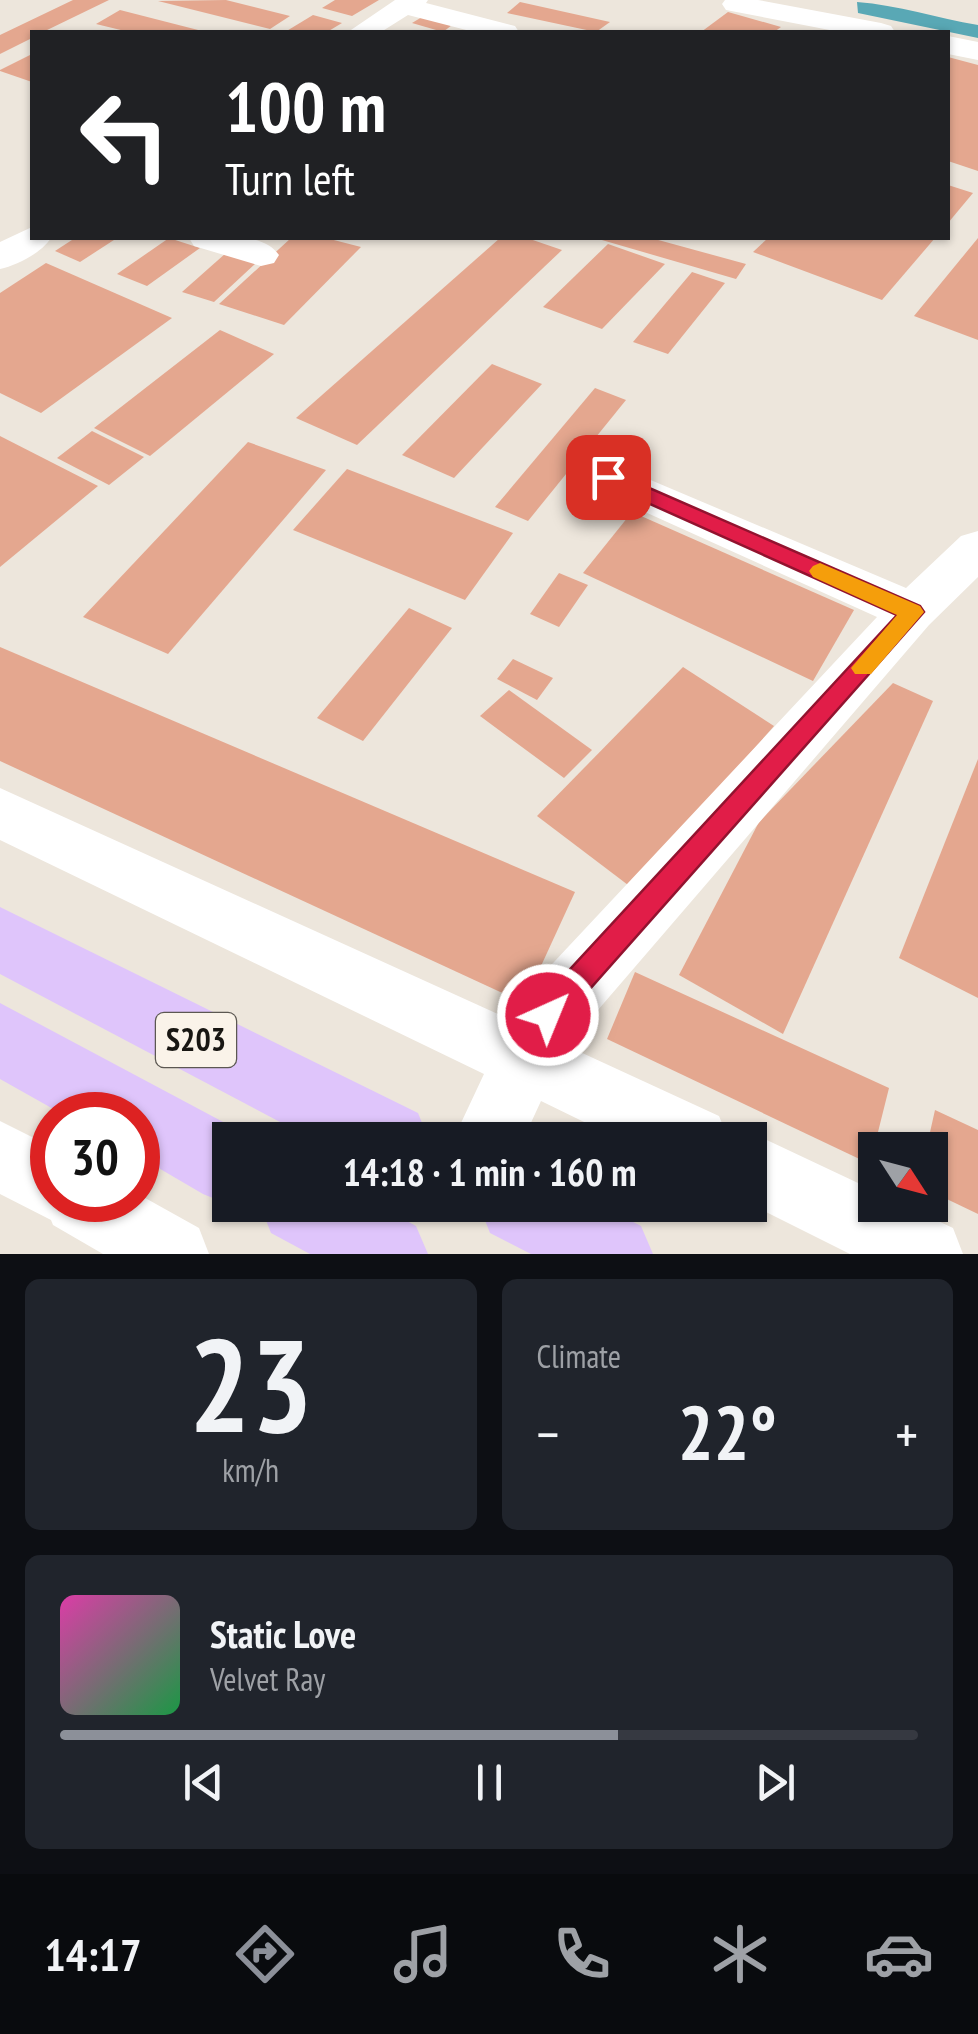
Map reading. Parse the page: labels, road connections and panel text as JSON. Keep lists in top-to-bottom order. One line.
{"streets":{"main road":["S203"]},"north":"bottom right","page":{"turn":["100 m","Turn left"],"limit":"30","trip":"14:18 · 1 min · 160 m","tile":[["23","km/h"],"Climate"],"heat":["−","22°","+"],"song":["Static Love","Velvet Ray"],"tabs":"14:17"}}
